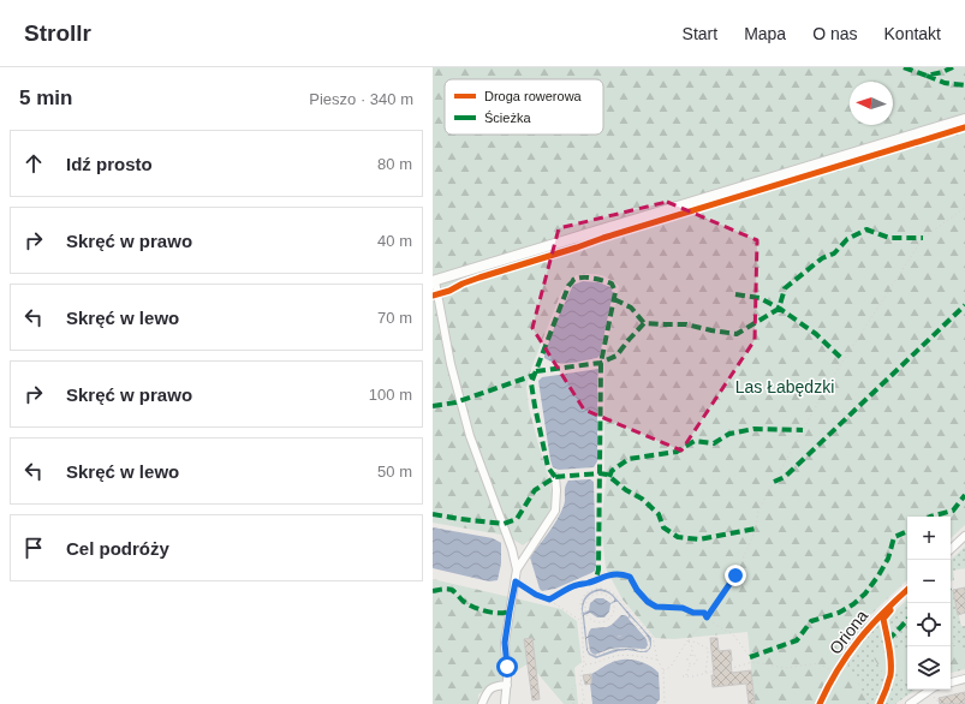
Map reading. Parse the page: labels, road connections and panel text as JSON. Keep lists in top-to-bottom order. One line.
{"streets":{"street":["Oriona"]},"parks":["Las Łabędzki"],"legend":["Droga rowerowa","Ścieżka"],"north":"left","page":{"header":"Strollr","nav":["Start","Mapa","O nas","Kontakt"],"heading":["5 min","Pieszo · 340 m"],"list":[["Idź prosto","80 m"],["Skręć w prawo","40 m"],["Skręć w lewo","70 m"],["Skręć w prawo","100 m"],["Skręć w lewo","50 m"],"Cel podróży"],"map_buttons":["+","−"]}}
